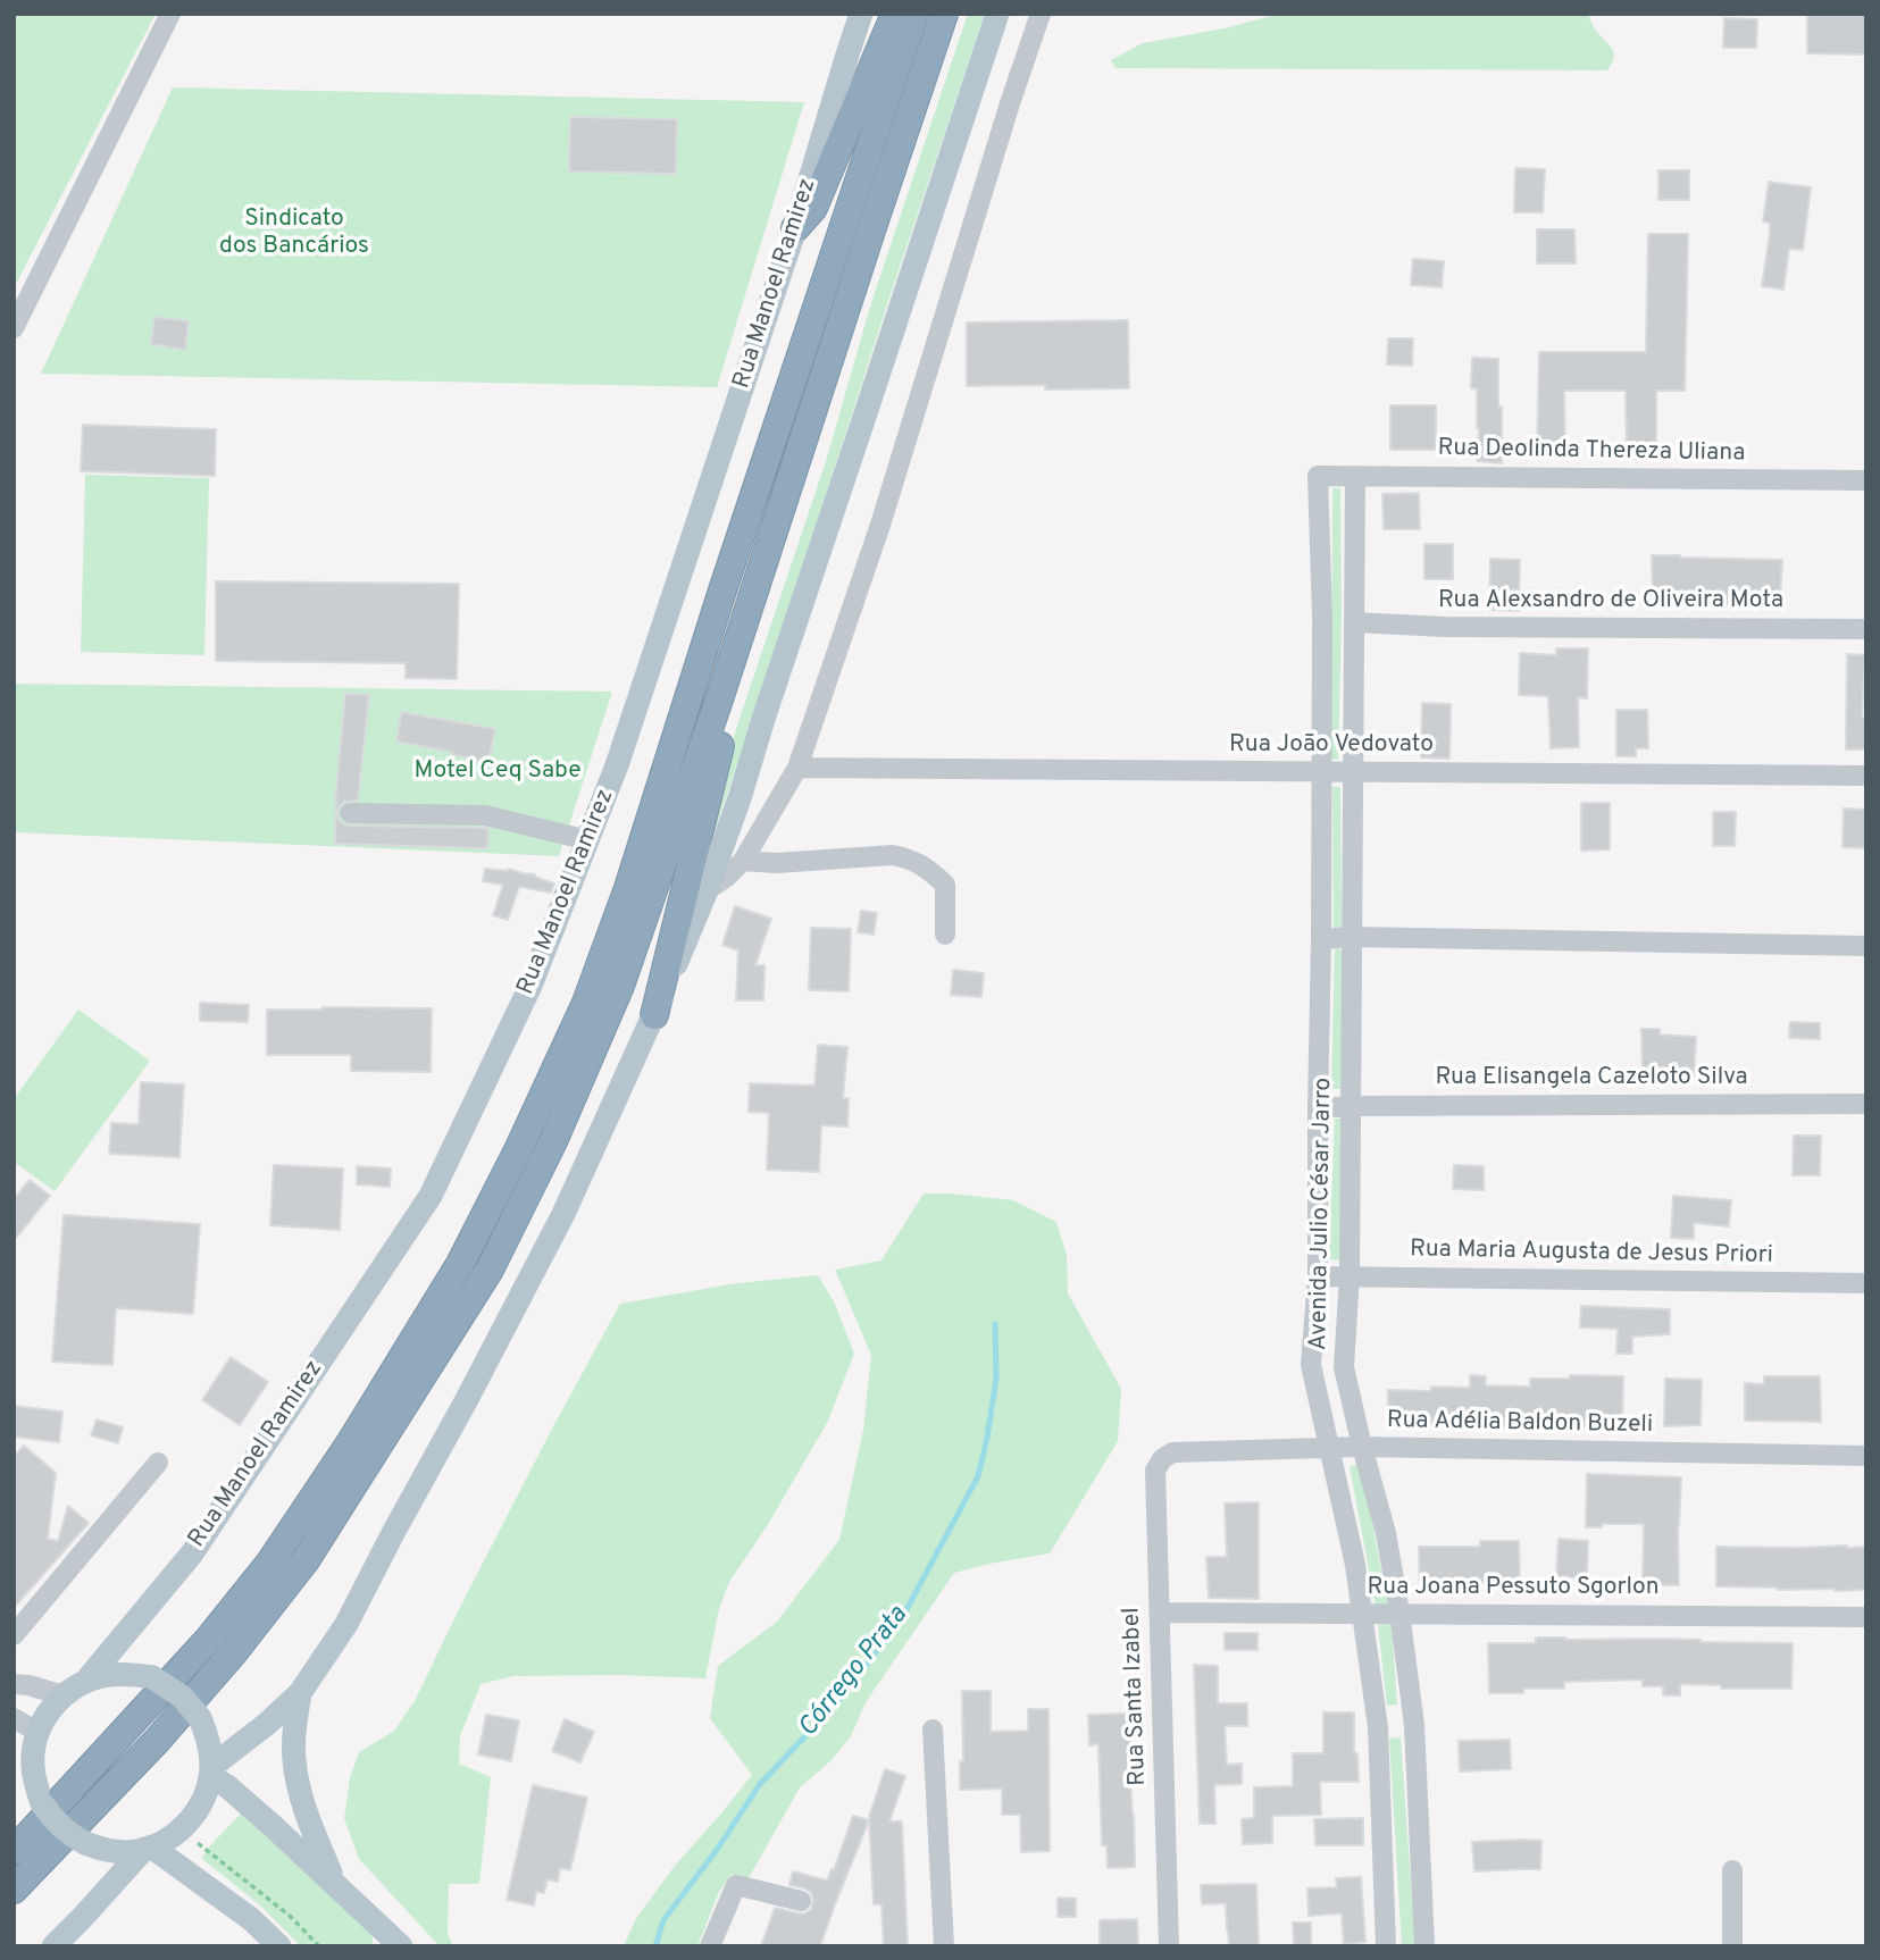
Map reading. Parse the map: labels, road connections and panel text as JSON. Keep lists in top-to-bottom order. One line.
{"streets":{"main road":["Rua Manoel Ramirez"],"street":["Rua Deolinda Thereza Uliana","Rua Alexsandro de Oliveira Mota","Rua João Vedovato","Rua Elisangela Cazeloto Silva","Avenida Julio César Jarro","Rua Maria Augusta de Jesus Priori","Rua Adélia Baldon Buzeli","Rua Joana Pessuto Sgorlon","Rua Santa Izabel"]},"crossings":[["Rua Deolinda Thereza Uliana","Avenida Julio César Jarro"],["Rua Alexsandro de Oliveira Mota","Avenida Julio César Jarro"],["Rua João Vedovato","Avenida Julio César Jarro"],["Rua Elisangela Cazeloto Silva","Avenida Julio César Jarro"],["Avenida Julio César Jarro","Rua Maria Augusta de Jesus Priori"],["Avenida Julio César Jarro","Rua Adélia Baldon Buzeli"],["Avenida Julio César Jarro","Rua Joana Pessuto Sgorlon"],["Rua Adélia Baldon Buzeli","Rua Santa Izabel"],["Rua Joana Pessuto Sgorlon","Rua Santa Izabel"]],"water":["Córrego Prata"],"parks":["Sindicato dos Bancários","Motel Ceq Sabe"]}
